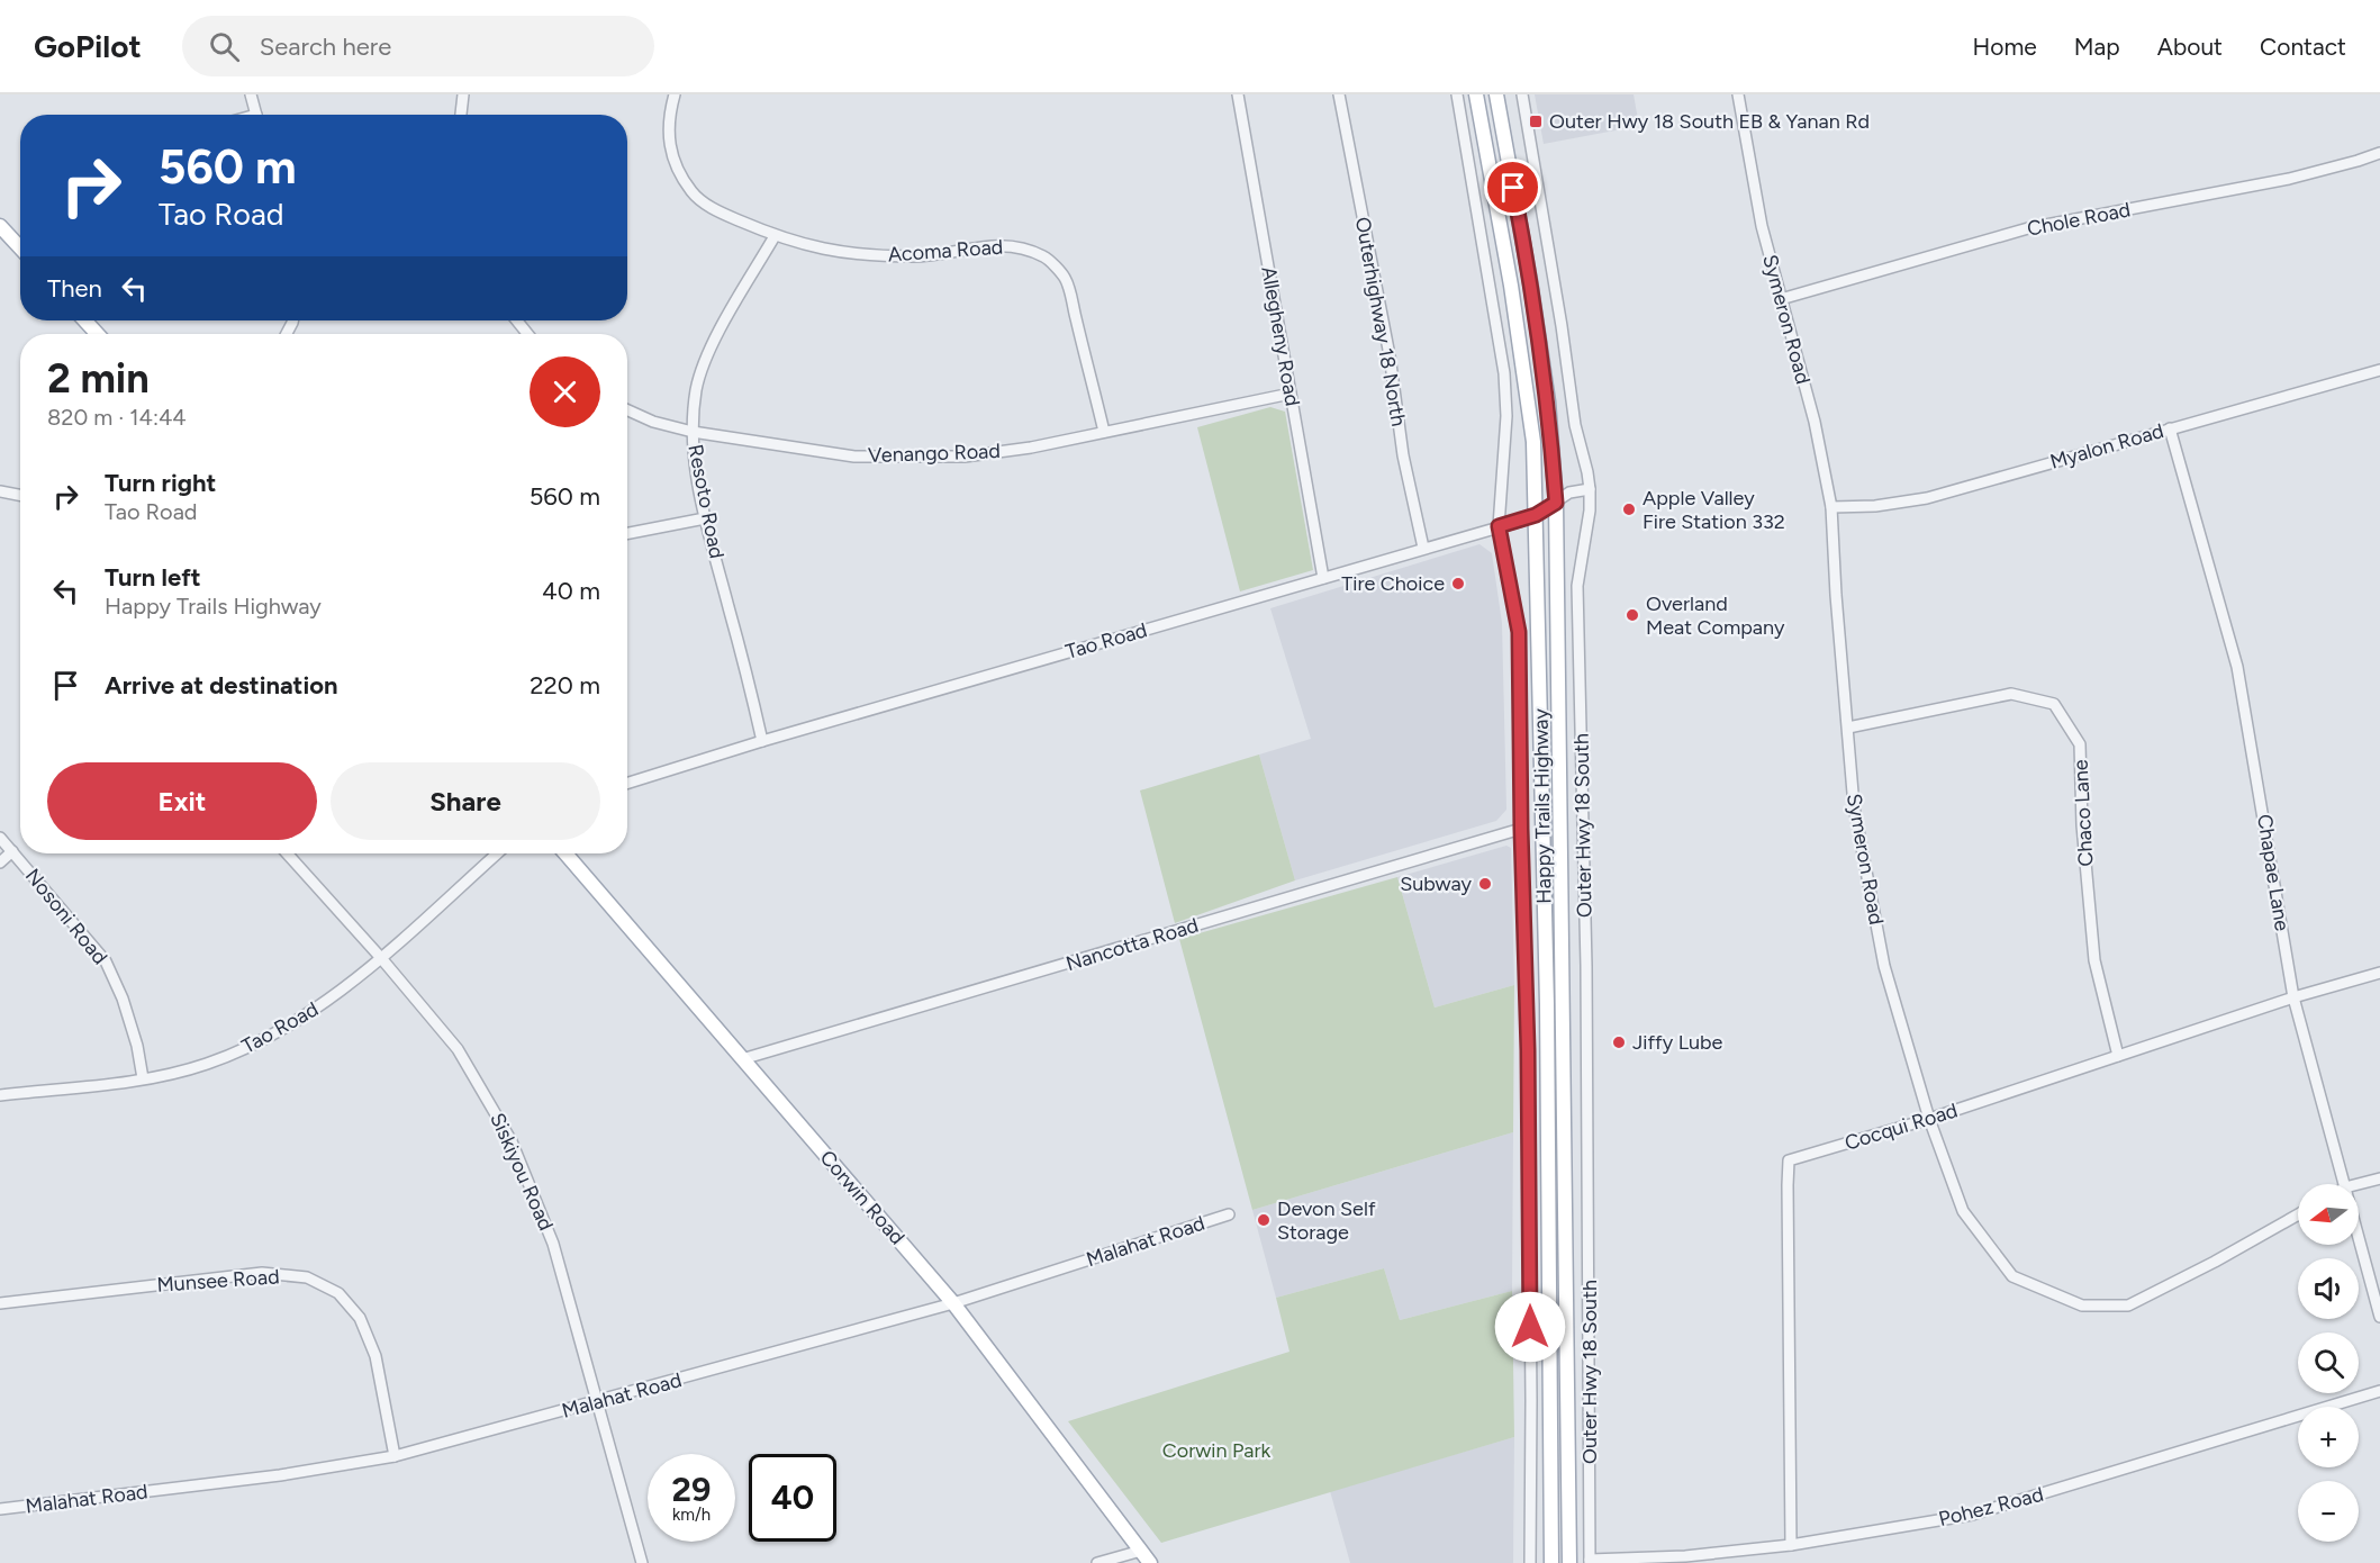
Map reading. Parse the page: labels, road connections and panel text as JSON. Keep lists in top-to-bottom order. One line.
{"streets":{"main road":["Happy Trails Highway","Corwin Road"],"street":["Chole Road","Acoma Road","Symeron Road","Outerhighway 18 North","Allegheny Road","Myalon Road","Venango Road","Resoto Road","Tao Road","Chaco Lane","Outer Hwy 18 South","Chapae Lane","Nosoni Road","Nancotta Road","Cocqui Road","Siskiyou Road","Malahat Road","Munsee Road","Pohez Road"]},"crossings":[["Chole Road","Symeron Road"],["Acoma Road","Venango Road"],["Acoma Road","Resoto Road"],["Symeron Road","Myalon Road"],["Symeron Road","Chaco Lane"],["Symeron Road","Cocqui Road"],["Outerhighway 18 North","Tao Road"],["Allegheny Road","Venango Road"],["Allegheny Road","Tao Road"],["Myalon Road","Chapae Lane"],["Venango Road","Resoto Road"],["Resoto Road","Tao Road"],["Tao Road","Happy Trails Highway"],["Tao Road","Outer Hwy 18 South"],["Tao Road","Nosoni Road"],["Tao Road","Siskiyou Road"],["Chaco Lane","Cocqui Road"],["Outer Hwy 18 South","Pohez Road"],["Chapae Lane","Cocqui Road"],["Nancotta Road","Corwin Road"],["Cocqui Road","Pohez Road"],["Siskiyou Road","Malahat Road"],["Corwin Road","Malahat Road"],["Malahat Road","Munsee Road"]],"parks":["Corwin Park"],"places":{"transit":["Outer Hwy 18 South EB & Yanan Rd"],"other":["Apple Valley Fire Station 332","Tire Choice","Overland Meat Company","Subway","Jiffy Lube","Devon Self Storage"]},"north":"left","page":{"header":"GoPilot","search":"Search here","nav":["Home","Map","About","Contact"],"turn":["560 m","Tao Road"],"then":"Then","heading":["2 min","820 m · 14:44"],"list":[{"name":"Turn right","note":"Tao Road","value":"560 m"},{"name":"Turn left","note":"Happy Trails Highway","value":"40 m"},{"name":"Arrive at destination","value":"220 m"}],"buttons":["Exit","Share"],"map_buttons":["+","−"],"speed":"29 km/h","limit":"40"}}
